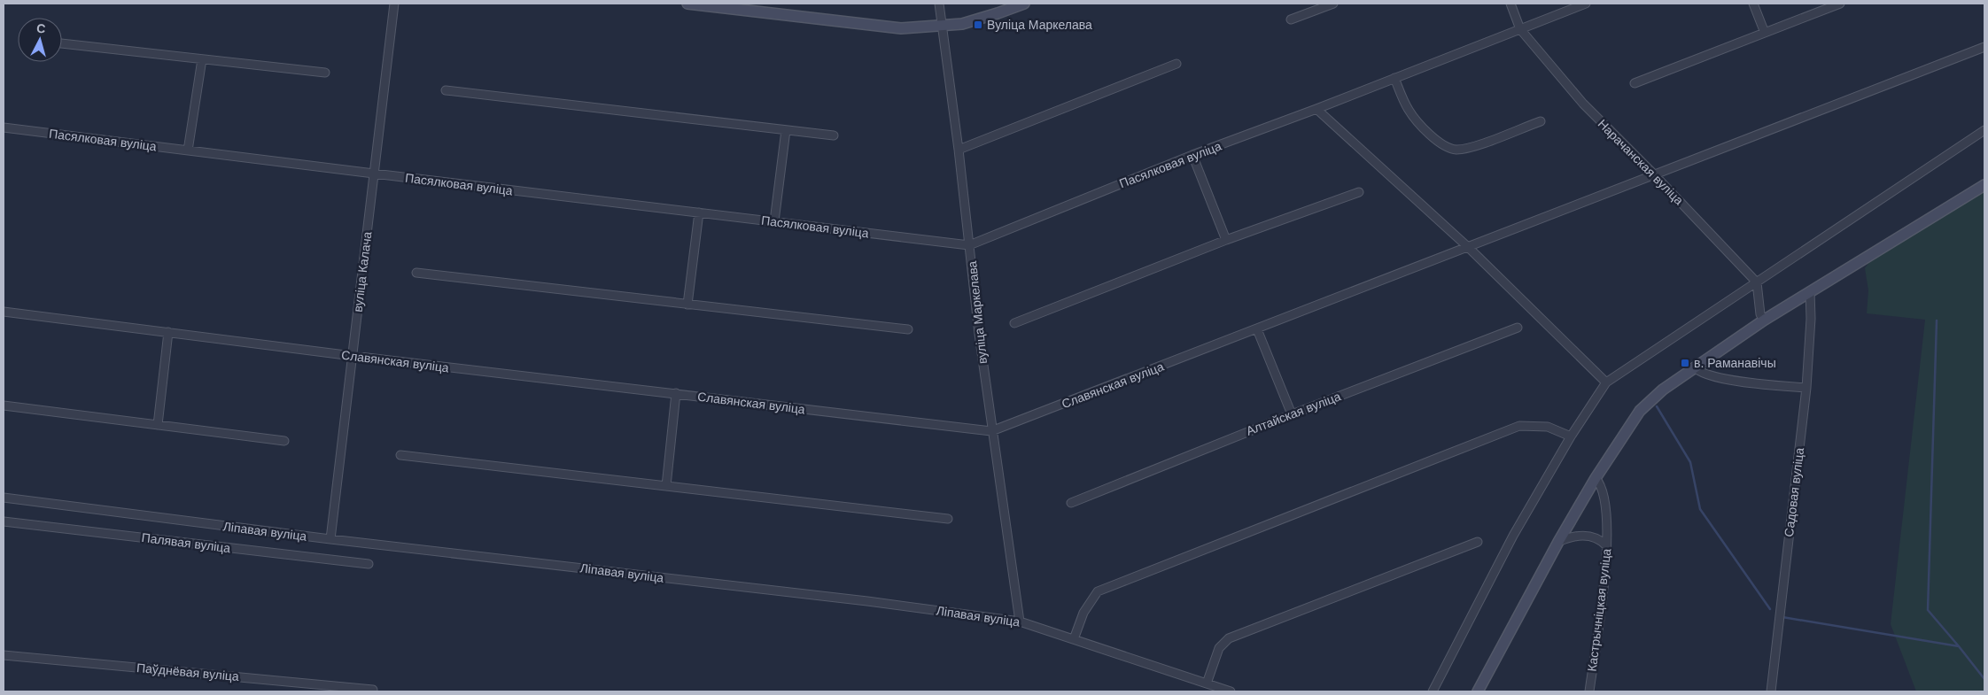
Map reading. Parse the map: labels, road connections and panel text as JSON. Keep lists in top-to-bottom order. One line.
{"streets":{"street":["Пасялковая вуліца","Нарачанская вуліца","вуліца Калача","вуліца Маркелава","Славянская вуліца","Алтайская вуліца","Садовая вуліца","Ліпавая вуліца","Палявая вуліца","Кастрычніцкая вуліца","Паўднёвая вуліца"]},"crossings":[["Пасялковая вуліца","Нарачанская вуліца"],["Пасялковая вуліца","вуліца Калача"],["Пасялковая вуліца","вуліца Маркелава"],["Нарачанская вуліца","Славянская вуліца"],["вуліца Калача","Славянская вуліца"],["вуліца Калача","Ліпавая вуліца"],["вуліца Маркелава","Славянская вуліца"],["вуліца Маркелава","Ліпавая вуліца"]],"places":{"transit":["Вуліца Маркелава","в. Раманавічы"]},"north":"top"}
